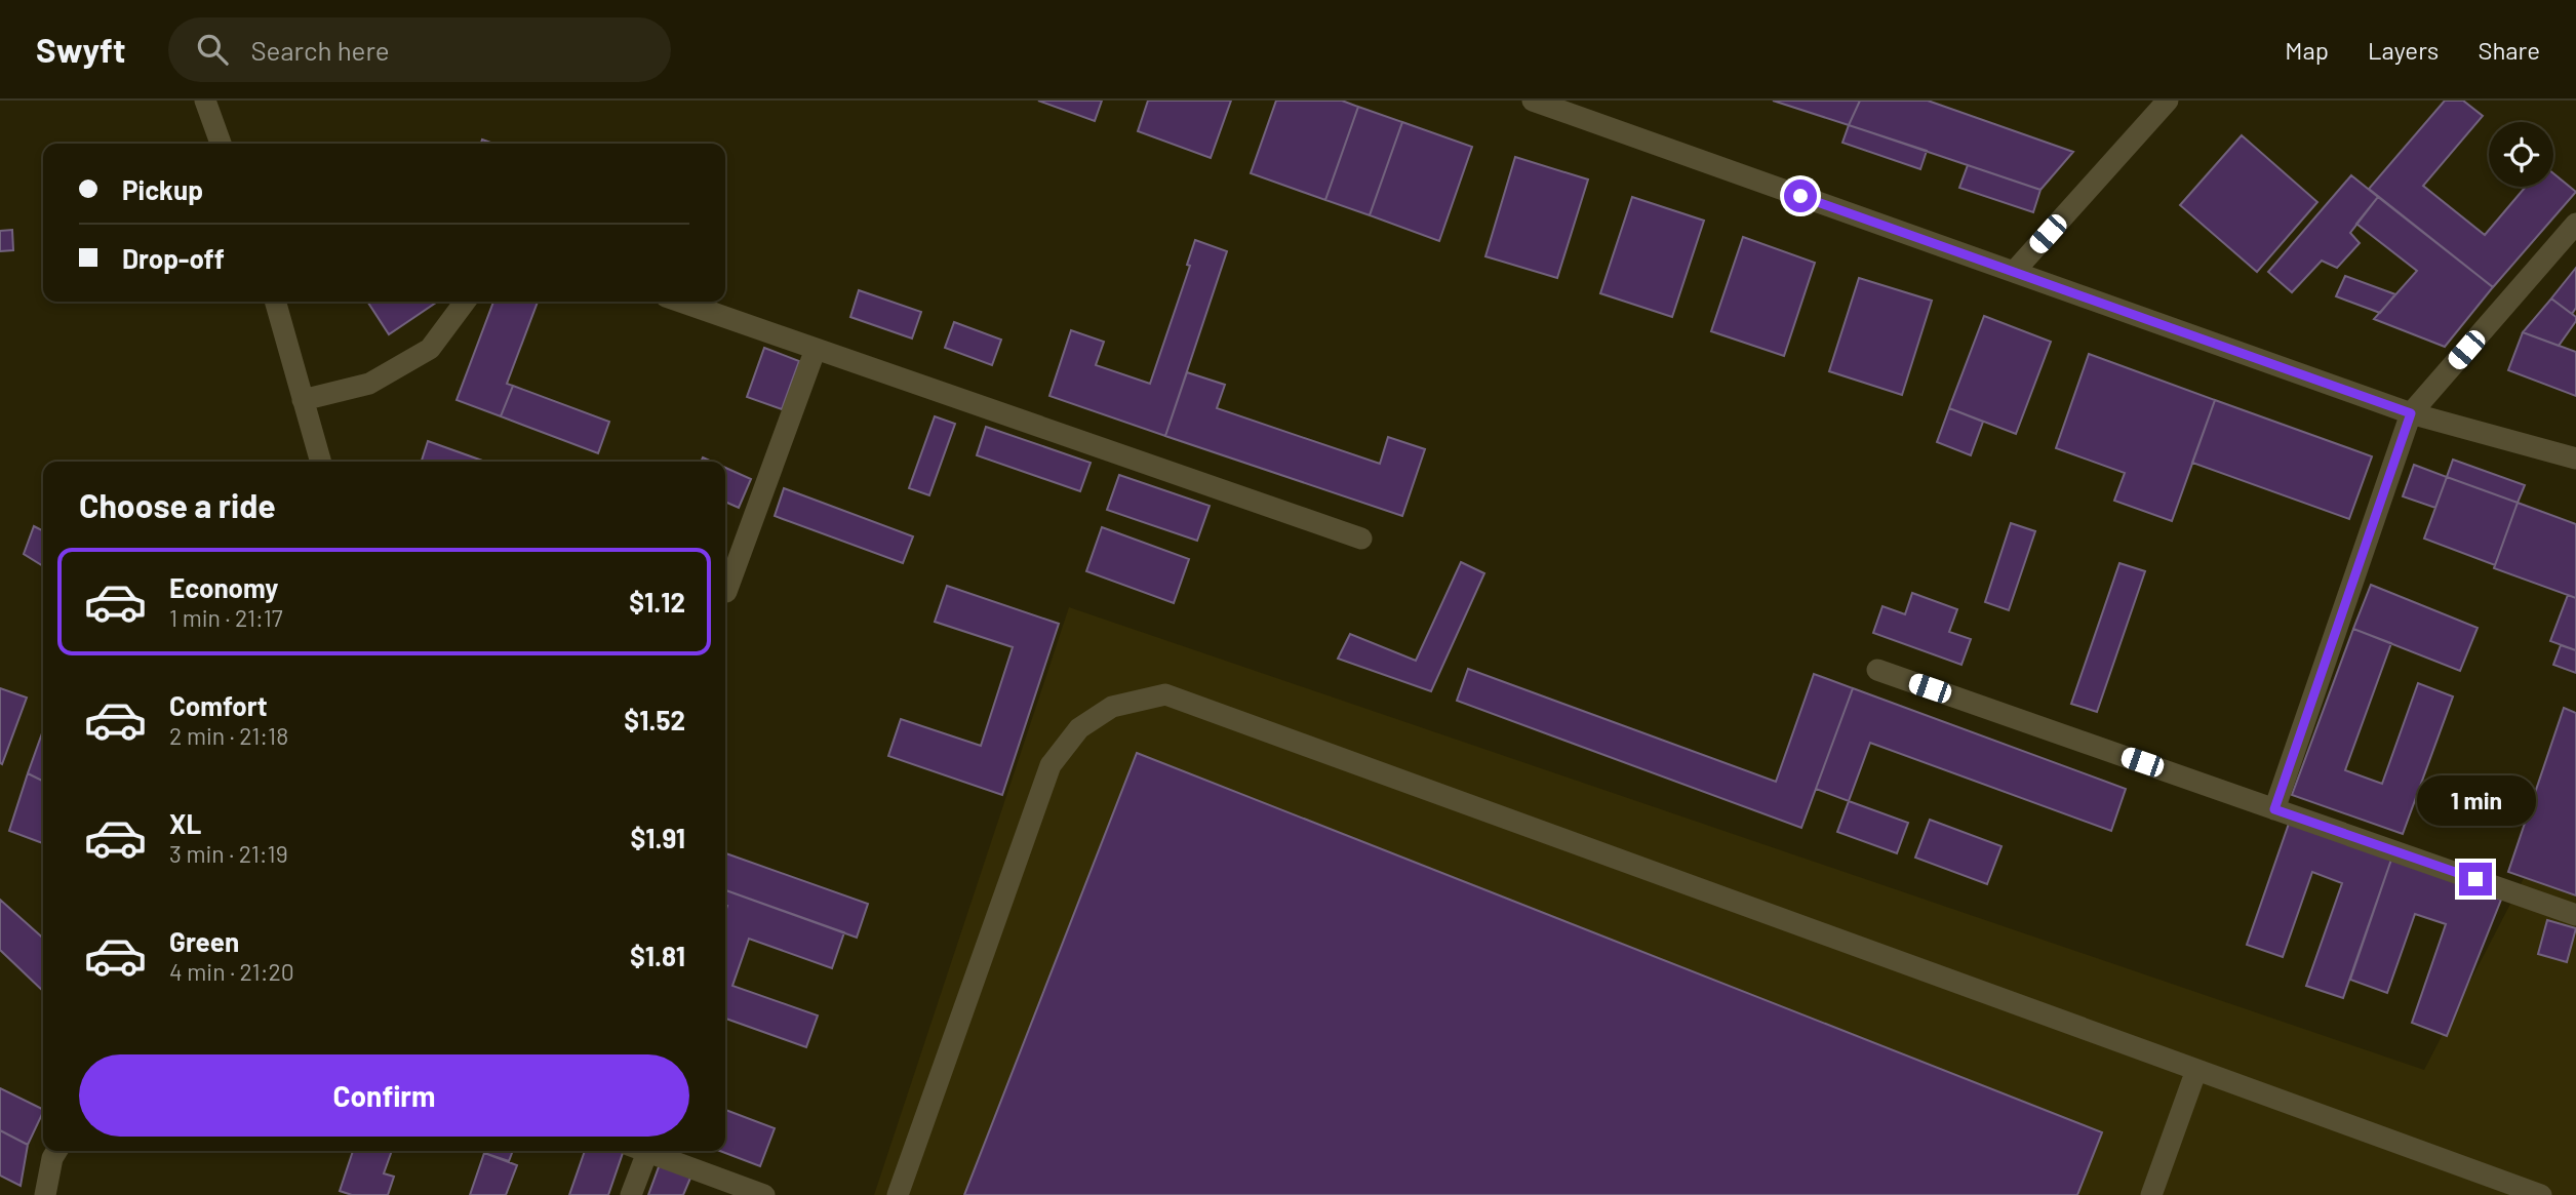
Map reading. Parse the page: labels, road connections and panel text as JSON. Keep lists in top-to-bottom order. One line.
{"page":{"header":"Swyft","search":"Search here","nav":["Map","Layers","Share"],"banner":["Pickup","Drop-off"],"heading":"Choose a ride","list":[{"name":"Economy","note":"1 min · 21:17","value":"$1.12"},{"name":"Comfort","note":"2 min · 21:18","value":"$1.52"},{"name":"XL","note":"3 min · 21:19","value":"$1.91"},{"name":"Green","note":"4 min · 21:20","value":"$1.81"}],"bubble":"1 min","buttons":"Confirm"}}
